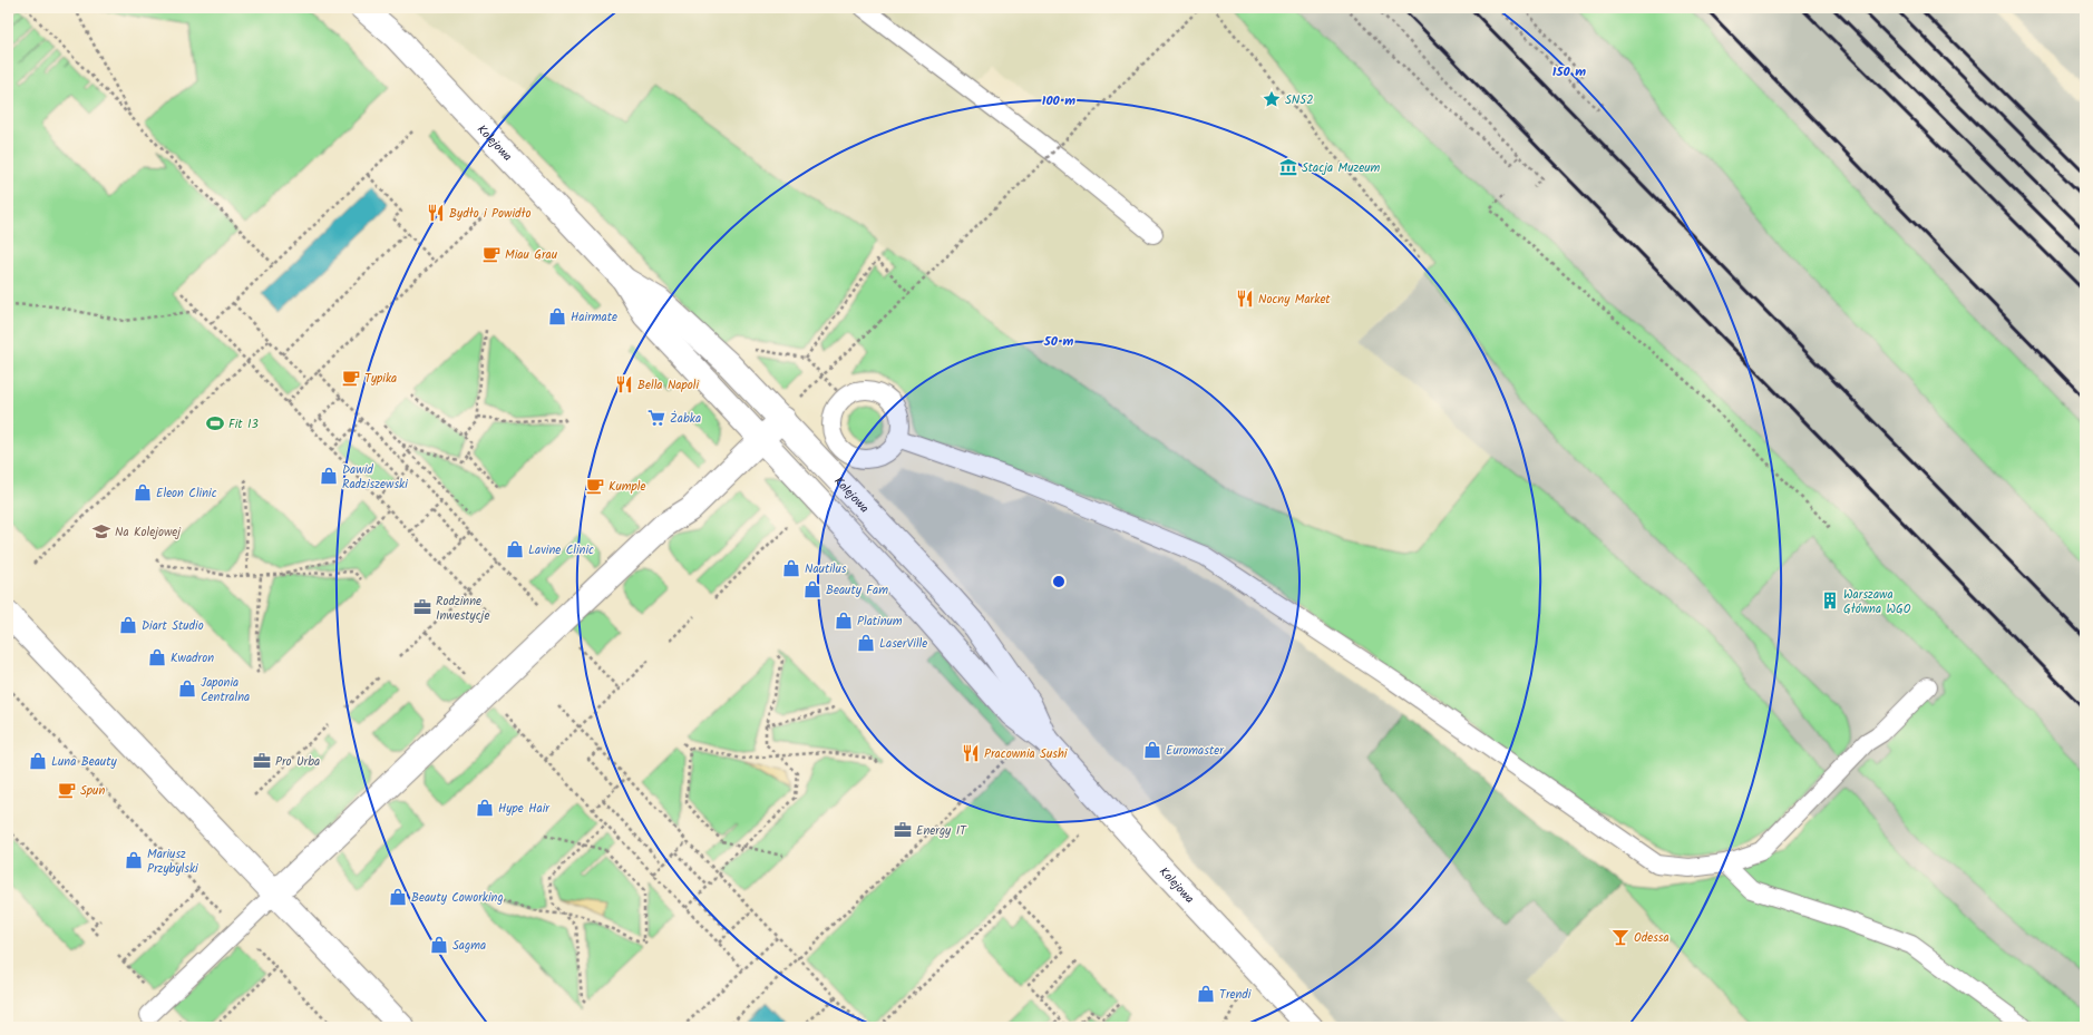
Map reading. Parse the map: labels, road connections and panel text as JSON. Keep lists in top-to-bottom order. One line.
{"streets":{"street":["Kolejowa"]},"places":{"place":["SN52"],"museum":["Stacja Muzeum"],"restaurant":["Bydło i Powidło","Nocny Market","Bella Napoli","Pracownia Sushi"],"cafe":["Miau Grau","Typika","Kumple","Spun"],"shop":["Hairmate","Dawid Radziszewski","Eleon Clinic","Lavine Clinic","Nautilus","Beauty Fam","Platinum","Diart Studio","LaserVille","Kwadron","Japonia Centralna","Euromaster","Luna Beauty","Hype Hair","Mariusz Przybylski","Beauty Coworking","Sagma","Trendi"],"supermarket":["Żabka"],"sports":["Fit 13"],"school or university":["Na Kolejowej"],"building":["Warszawa Główna WGO"],"office":["Rodzinne Inwestycje","Pro Urba","Energy IT"],"bar":["Odessa"]},"rings":["150 m","100 m","50 m"]}
